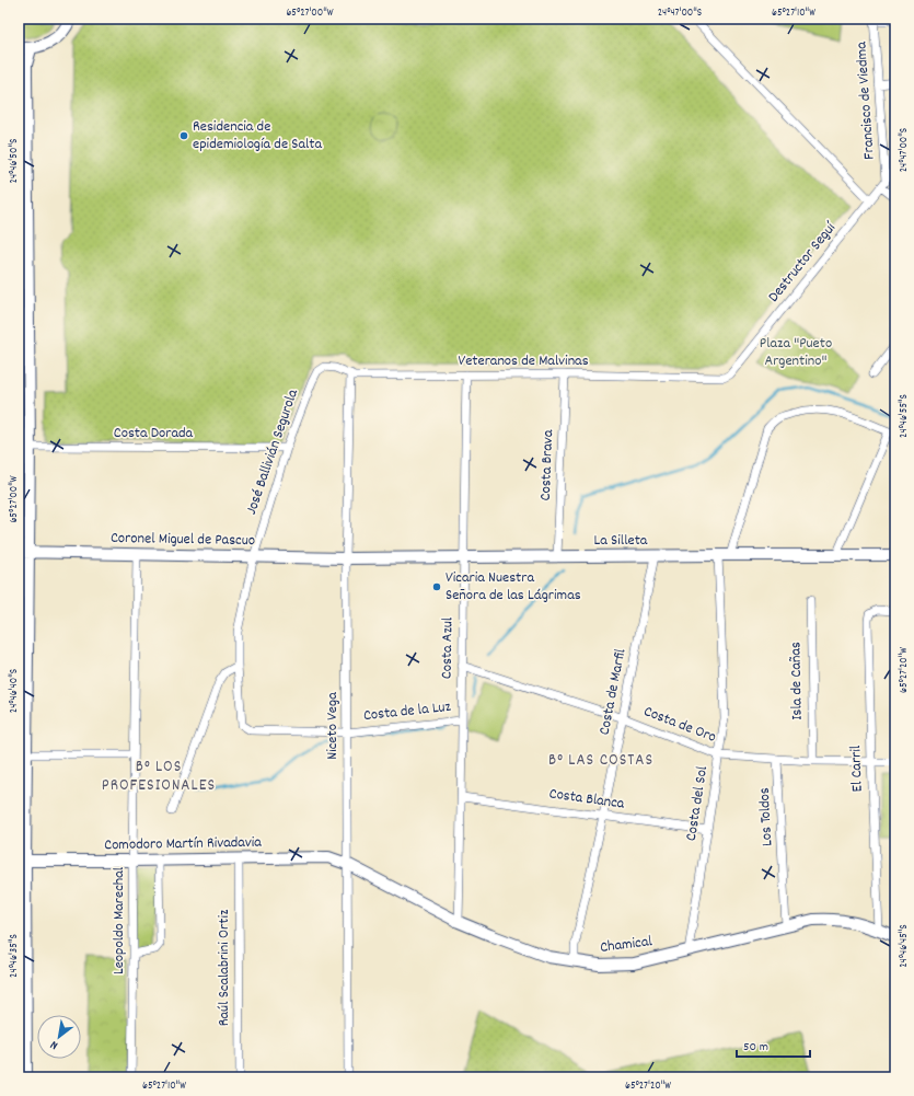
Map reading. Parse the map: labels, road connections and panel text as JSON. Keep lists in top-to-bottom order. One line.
{"streets":{"street":["Francisco de Viedma","Destructor Seguí","Veteranos de Malvinas","Costa Dorada","José Ballivián Segurola","Costa Brava","Coronel Miguel de Pascuo","La Silleta","Costa Azul","Isla de Cañas","Costa de Marfil","Costa de la Luz","Costa de Oro","Niceto Vega","El Carril","Costa Blanca","Costa del Sol","Los Toldos","Comodoro Martín Rivadavia","Leopoldo Marechal","Chamical","Raúl Scalabrini Ortiz"]},"crossings":[["Francisco de Viedma","Destructor Seguí"],["Destructor Seguí","Veteranos de Malvinas"],["Veteranos de Malvinas","José Ballivián Segurola"],["Veteranos de Malvinas","Costa Brava"],["Veteranos de Malvinas","Costa Azul"],["Veteranos de Malvinas","Niceto Vega"],["Costa Dorada","José Ballivián Segurola"],["José Ballivián Segurola","Coronel Miguel de Pascuo"],["José Ballivián Segurola","Costa de la Luz"],["Costa Brava","La Silleta"],["Coronel Miguel de Pascuo","La Silleta"],["Coronel Miguel de Pascuo","Niceto Vega"],["Coronel Miguel de Pascuo","Leopoldo Marechal"],["La Silleta","Costa Azul"],["La Silleta","Costa de Marfil"],["La Silleta","Niceto Vega"],["La Silleta","Costa del Sol"],["Costa Azul","Costa de la Luz"],["Costa Azul","Costa de Oro"],["Costa Azul","Costa Blanca"],["Costa Azul","Chamical"],["Isla de Cañas","Costa de Oro"],["Costa de Marfil","Costa de Oro"],["Costa de Marfil","Costa Blanca"],["Costa de Marfil","Chamical"],["Costa de la Luz","Niceto Vega"],["Costa de Oro","El Carril"],["Costa de Oro","Costa del Sol"],["Costa de Oro","Los Toldos"],["Niceto Vega","Comodoro Martín Rivadavia"],["Niceto Vega","Chamical"],["El Carril","Chamical"],["Costa Blanca","Costa del Sol"],["Costa del Sol","Chamical"],["Los Toldos","Chamical"],["Comodoro Martín Rivadavia","Leopoldo Marechal"],["Comodoro Martín Rivadavia","Chamical"],["Comodoro Martín Rivadavia","Raúl Scalabrini Ortiz"]],"districts":["B° LAS COSTAS","B° LOS PROFESIONALES"],"parks":["Plaza \"Pueto Argentino\""],"places":["Residencia de epidemiología de Salta","Vicaria Nuestra Señora de las Lágrimas"],"scale_bar":"50 m","north":"bottom left","coordinates":["65°27'00\"W","24°47'00\"S","65°27'10\"W","24°46'50\"S","24°46'55\"S","65°27'20\"W","24°46'40\"S","24°46'45\"S","24°46'35\"S"]}
